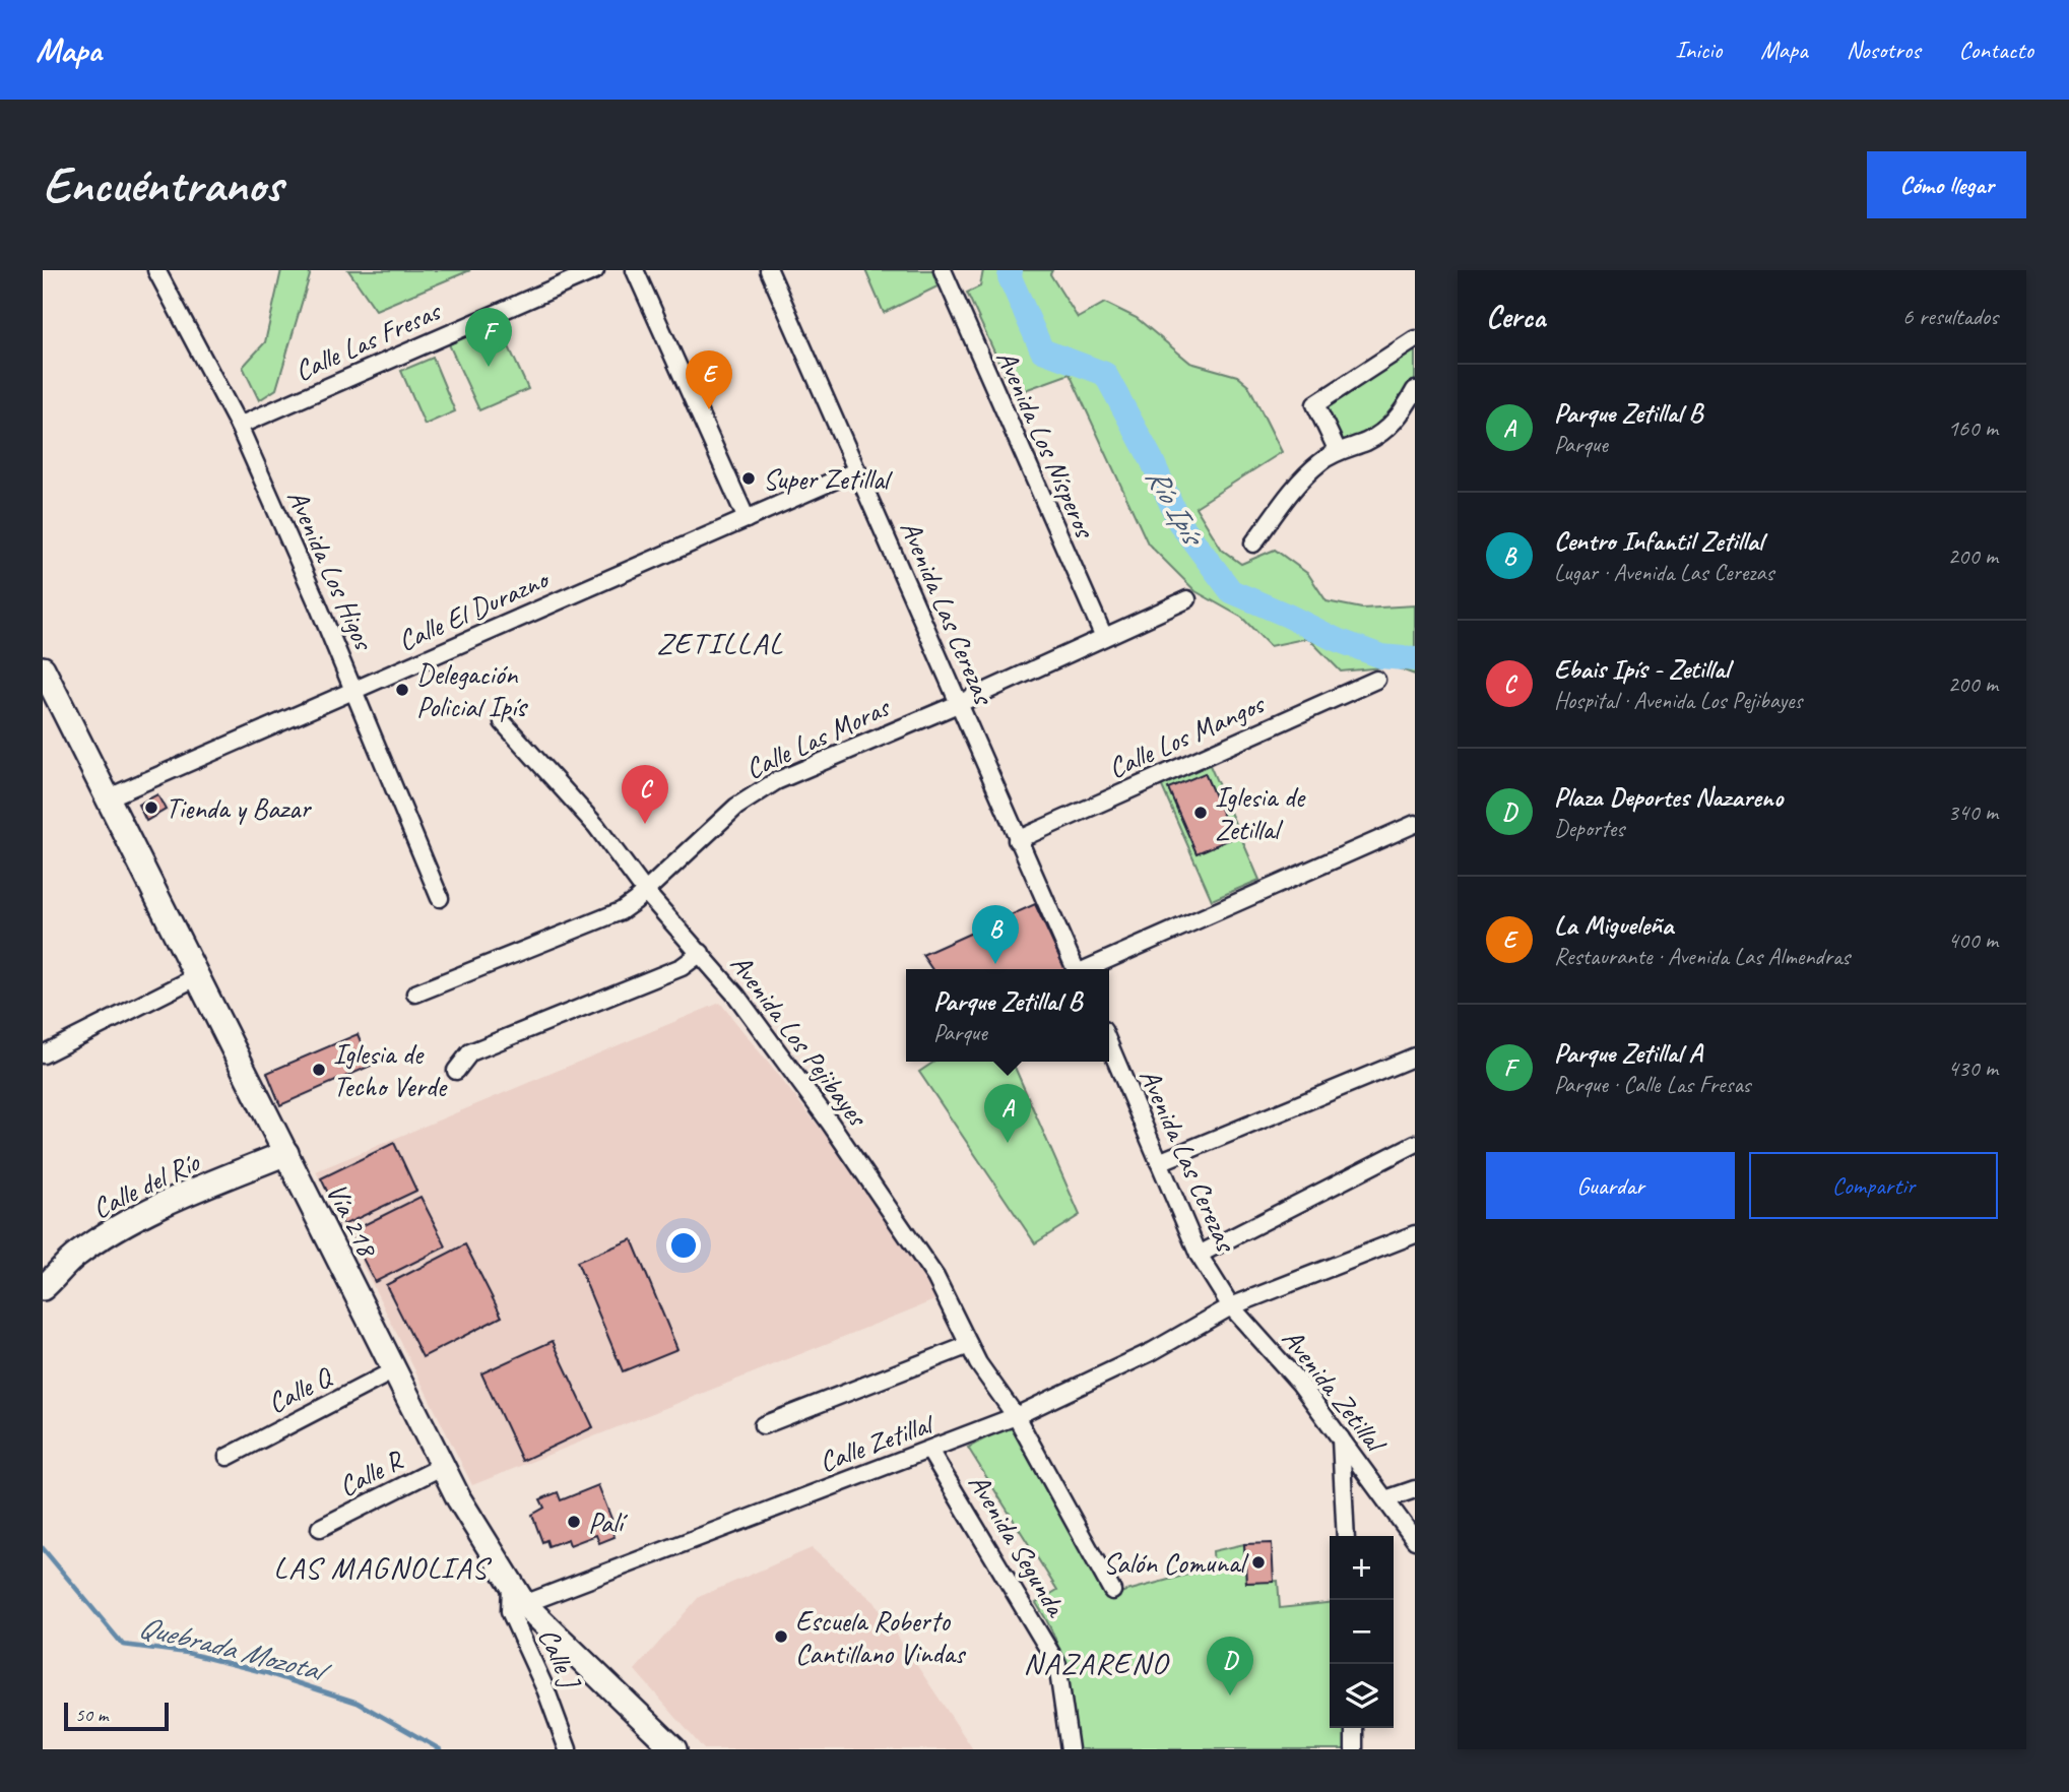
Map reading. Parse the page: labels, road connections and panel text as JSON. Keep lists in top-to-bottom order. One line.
{"streets":{"main road":["Calle del Río","Vía 218"],"street":["Calle Las Fresas","Avenida Los Nísperos","Avenida Los Higos","Calle El Durazno","Avenida Las Cerezas","Calle Los Mangos","Calle Las Moras","Avenida Los Pejibayes","Avenida Zetillal","Calle Q","Calle Zetillal","Calle R","Avenida Segunda","Calle J"]},"crossings":[["Calle Las Fresas","Avenida Los Higos"],["Avenida Los Nísperos","Calle Las Moras"],["Avenida Los Higos","Calle El Durazno"],["Calle El Durazno","Avenida Las Cerezas"],["Calle El Durazno","Vía 218"],["Avenida Las Cerezas","Calle Los Mangos"],["Avenida Las Cerezas","Calle Las Moras"],["Avenida Las Cerezas","Avenida Zetillal"],["Avenida Las Cerezas","Calle Zetillal"],["Calle Las Moras","Avenida Los Pejibayes"],["Avenida Los Pejibayes","Calle Zetillal"],["Calle del Río","Vía 218"],["Vía 218","Calle Q"],["Vía 218","Calle Zetillal"],["Vía 218","Calle R"],["Vía 218","Calle J"],["Avenida Zetillal","Calle Zetillal"],["Calle Zetillal","Avenida Segunda"],["Calle Zetillal","Calle J"]],"districts":["ZETILLAL","LAS MAGNOLIAS","NAZARENO"],"water":["Río Ipís","Quebrada Mozotal"],"places":["Super Zetillal","Delegación Policial Ipís","Tienda y Bazar","Iglesia de Zetillal","Iglesia de Techo Verde","Palí","Salón Comunal","Escuela Roberto Cantillano Vindas"],"scale_bar":"50 m","page":{"header":"Mapa","nav":["Inicio","Mapa","Nosotros","Contacto"],"buttons":["Cómo llegar",["Guardar","Compartir"]],"title":"Encuéntranos","heading":["Cerca","6 resultados"],"pins":["F","E","C","B","A","D"],"list":[{"mark":"A","name":"Parque Zetillal B","note":"Parque","value":"160 m"},{"mark":"B","name":"Centro Infantil Zetillal","note":"Lugar · Avenida Las Cerezas","value":"200 m"},{"mark":"C","name":"Ebais Ipís - Zetillal","note":"Hospital · Avenida Los Pejibayes","value":"200 m"},{"mark":"D","name":"Plaza Deportes Nazareno","note":"Deportes","value":"340 m"},{"mark":"E","name":"La Migueleña","note":"Restaurante · Avenida Las Almendras","value":"400 m"},{"mark":"F","name":"Parque Zetillal A","note":"Parque · Calle Las Fresas","value":"430 m"}],"popup":["Parque Zetillal B","Parque"],"map_buttons":["+","−"],"scale":"50 m"}}
